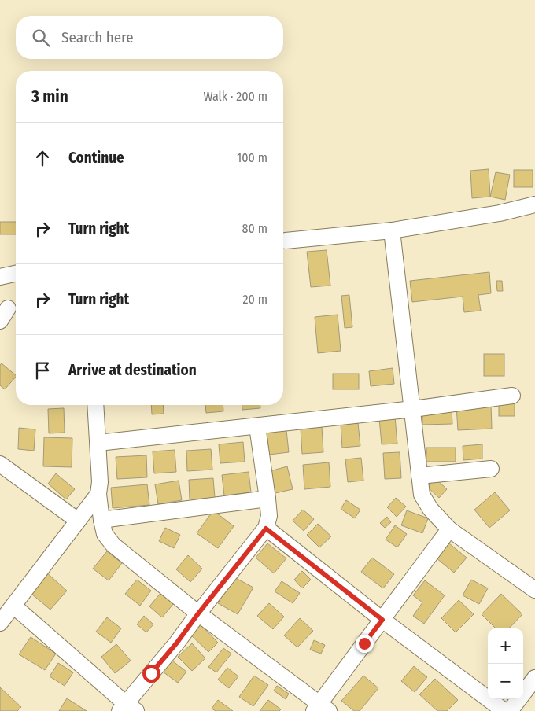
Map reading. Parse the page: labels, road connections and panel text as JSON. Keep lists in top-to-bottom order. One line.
{"page":{"search":"Search here","heading":["3 min","Walk · 200 m"],"list":[["Continue","100 m"],["Turn right","80 m"],["Turn right","20 m"],"Arrive at destination"],"map_buttons":["+","−"]}}
